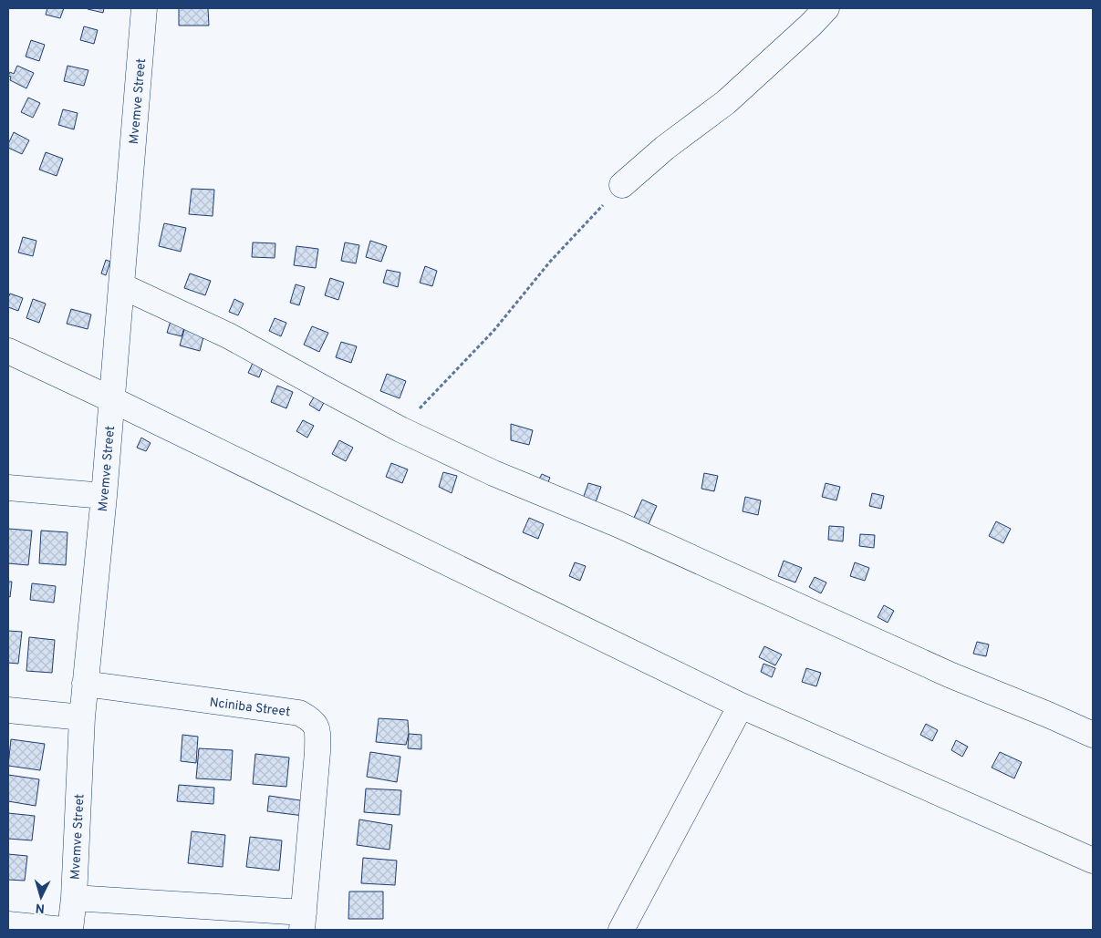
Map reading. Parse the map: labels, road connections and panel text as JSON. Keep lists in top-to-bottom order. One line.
{"streets":{"street":["Mvemve Street","Nciniba Street"]},"crossings":[["Mvemve Street","Nciniba Street"]],"north":"bottom"}
